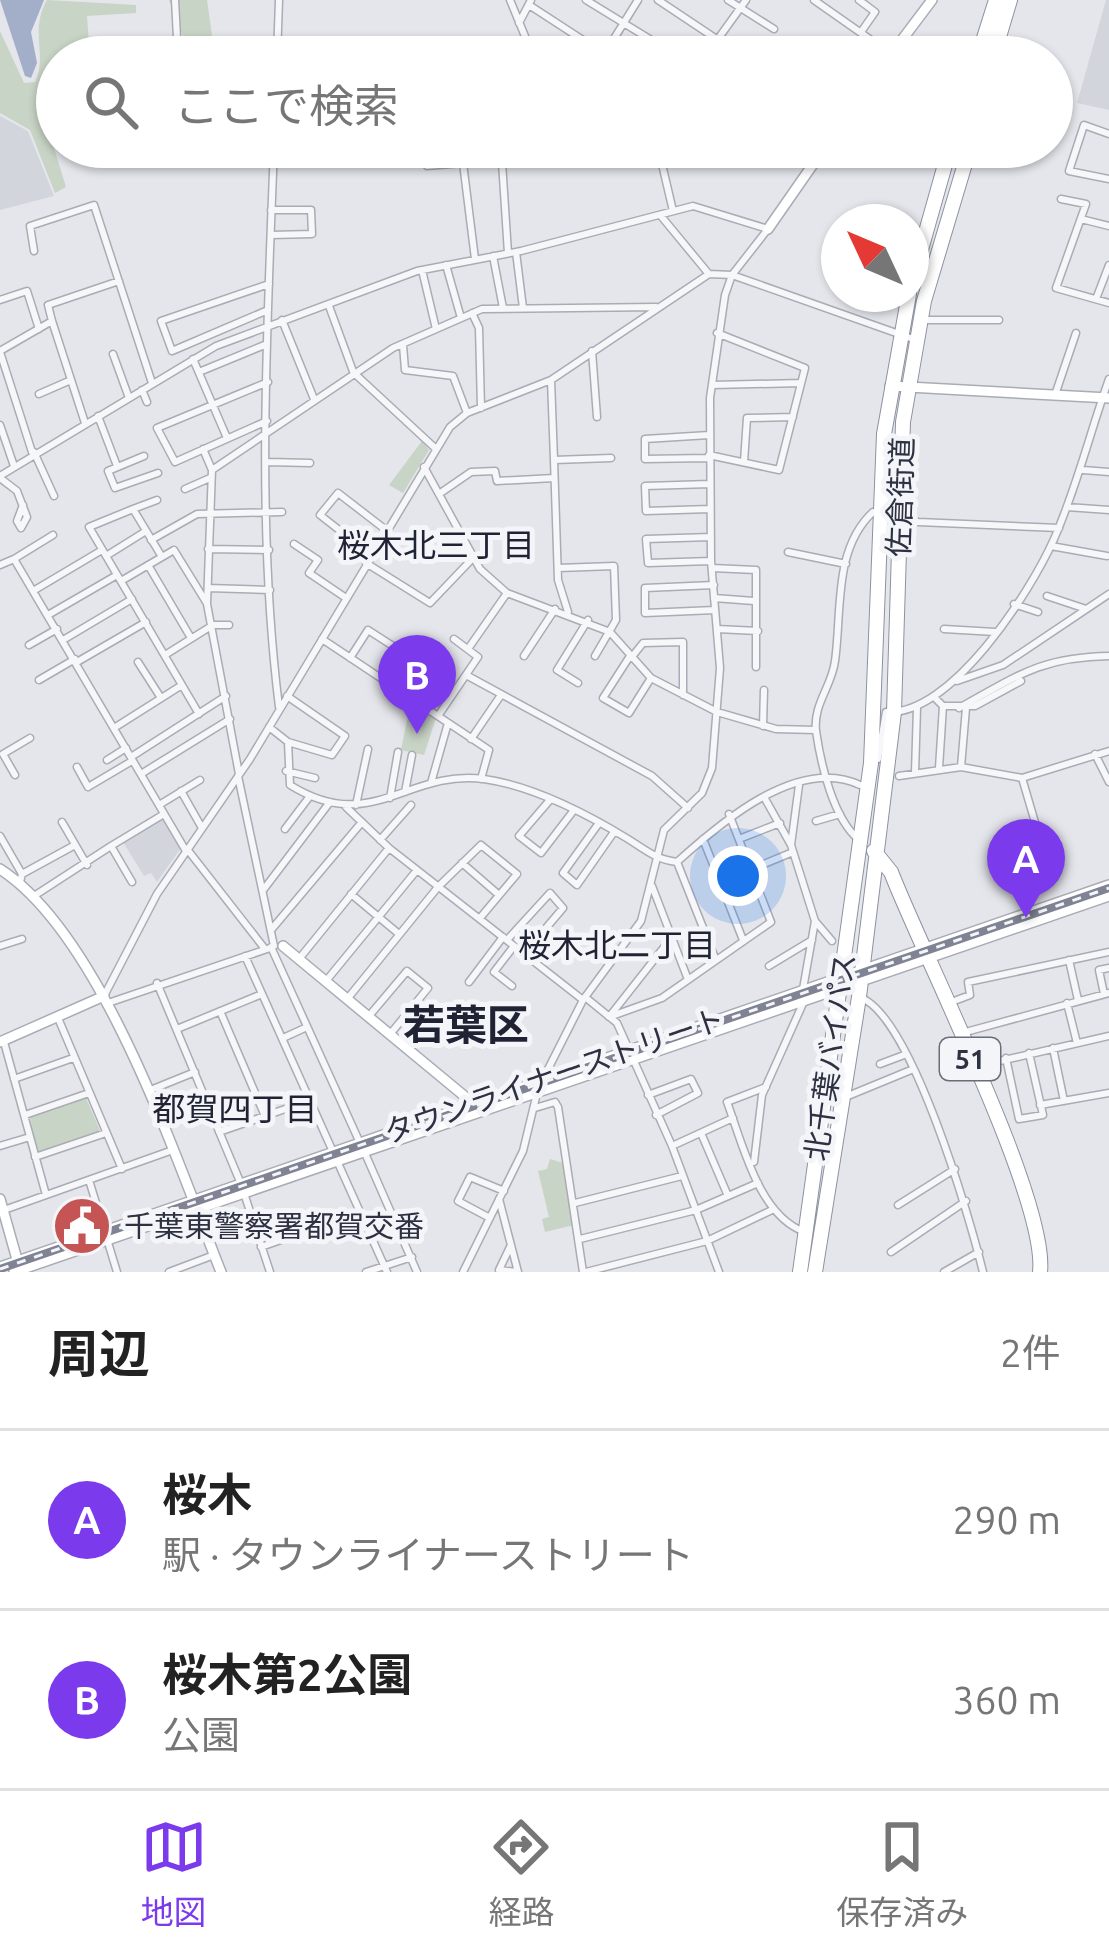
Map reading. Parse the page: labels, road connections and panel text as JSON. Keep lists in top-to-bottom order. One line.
{"streets":{"highway":["佐倉街道","北千葉バイパス","51"],"street":["タウンライナーストリート"]},"crossings":[["佐倉街道","北千葉バイパス"],["佐倉街道","51"],["北千葉バイパス","51"],["北千葉バイパス","タウンライナーストリート"],["51","タウンライナーストリート"]],"districts":["桜木北三丁目","桜木北二丁目","若葉区","都賀四丁目"],"places":{"public building":["千葉東警察署都賀交番"]},"north":"top left","page":{"search":"ここで検索","pins":["B","A"],"heading":["周辺","2件"],"list":[{"mark":"A","name":"桜木","note":"駅 · タウンライナーストリート","value":"290 m"},{"mark":"B","name":"桜木第2公園","note":"公園","value":"360 m"}],"nav":["地図","経路","保存済み"]}}
